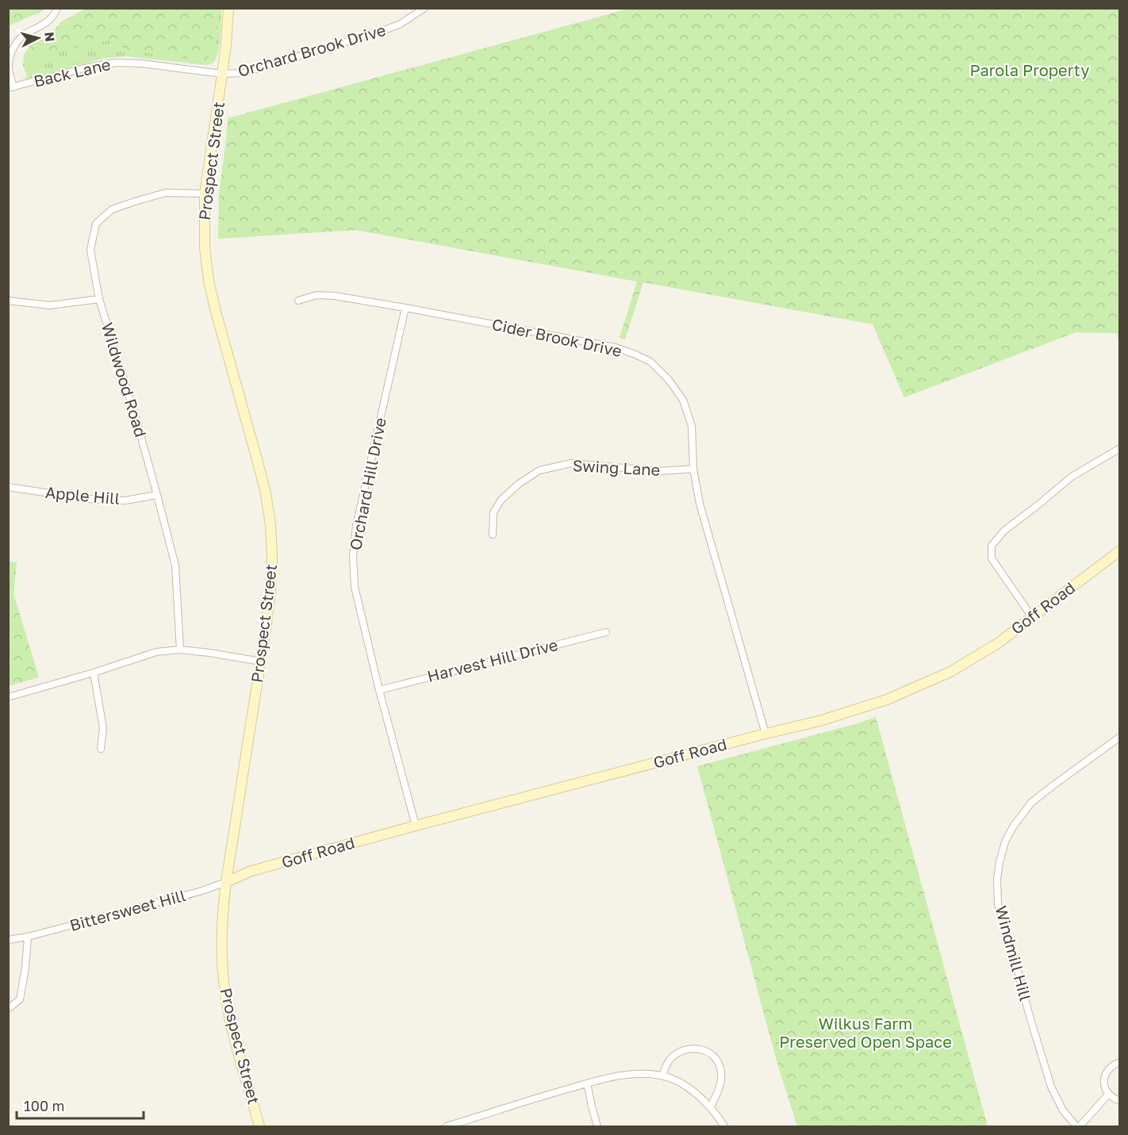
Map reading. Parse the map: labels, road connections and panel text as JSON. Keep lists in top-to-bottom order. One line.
{"streets":{"main road":["Prospect Street","Goff Road"],"street":["Orchard Brook Drive","Back Lane","Cider Brook Drive","Wildwood Road","Swing Lane","Orchard Hill Drive","Apple Hill","Harvest Hill Drive","Bittersweet Hill","Windmill Hill"]},"crossings":[["Orchard Brook Drive","Back Lane"],["Orchard Brook Drive","Prospect Street"],["Back Lane","Prospect Street"],["Prospect Street","Wildwood Road"],["Prospect Street","Goff Road"],["Prospect Street","Bittersweet Hill"],["Cider Brook Drive","Swing Lane"],["Cider Brook Drive","Orchard Hill Drive"],["Cider Brook Drive","Goff Road"],["Wildwood Road","Apple Hill"],["Orchard Hill Drive","Goff Road"],["Orchard Hill Drive","Harvest Hill Drive"],["Goff Road","Bittersweet Hill"]],"parks":["Parola Property","Wilkus Farm Preserved Open Space"],"scale_bar":"100 m","north":"right"}
